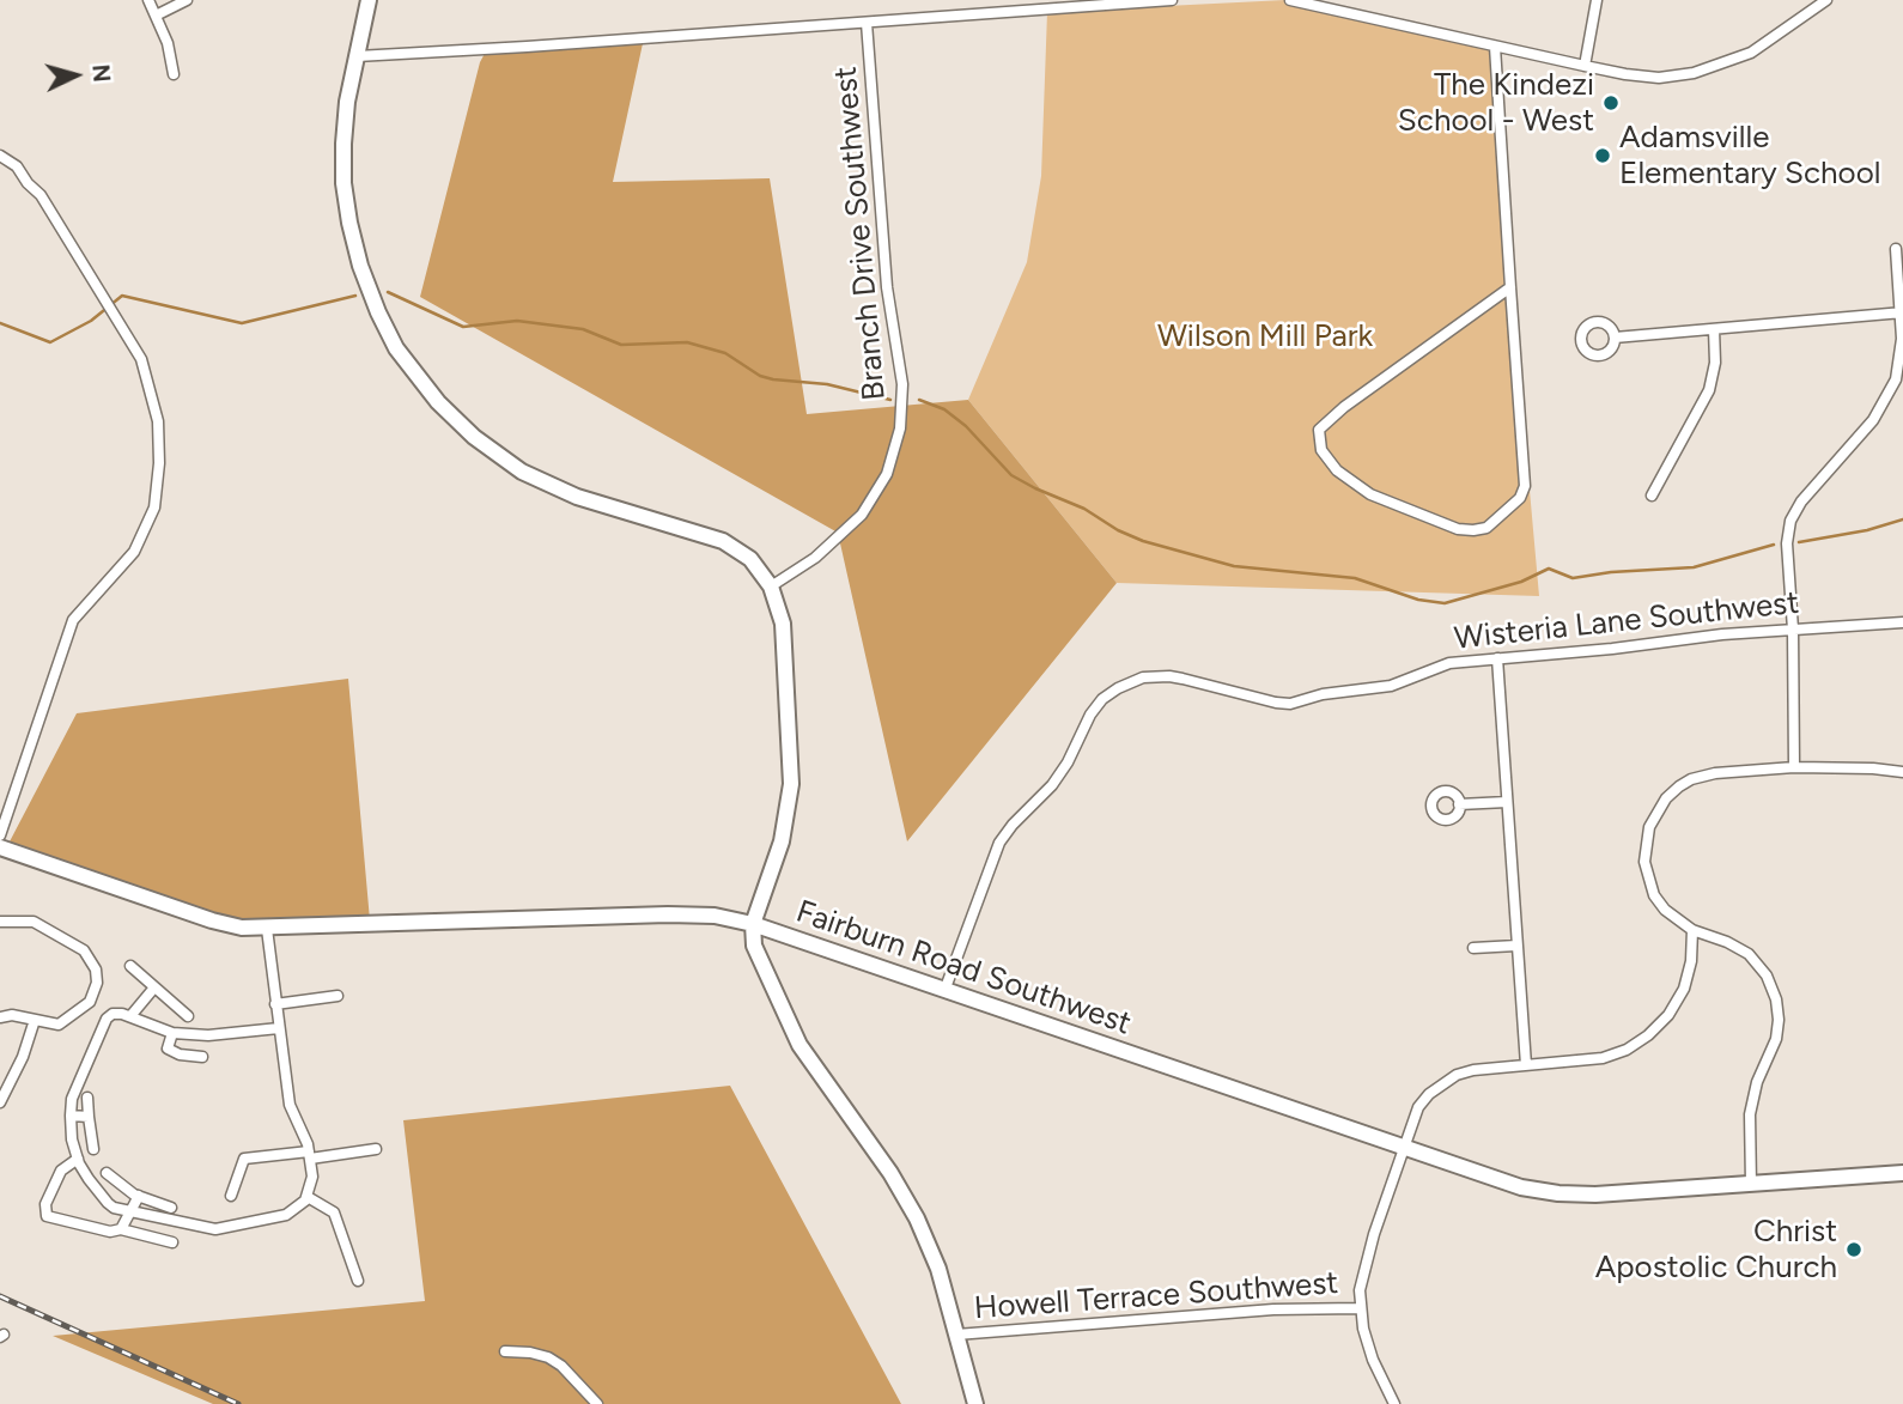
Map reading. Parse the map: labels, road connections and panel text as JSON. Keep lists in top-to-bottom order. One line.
{"streets":{"street":["Branch Drive Southwest","Wisteria Lane Southwest","Fairburn Road Southwest","Howell Terrace Southwest"]},"crossings":[["Wisteria Lane Southwest","Fairburn Road Southwest"]],"parks":["Wilson Mill Park"],"places":["The Kindezi School - West","Adamsville Elementary School","Christ Apostolic Church"],"north":"right"}
